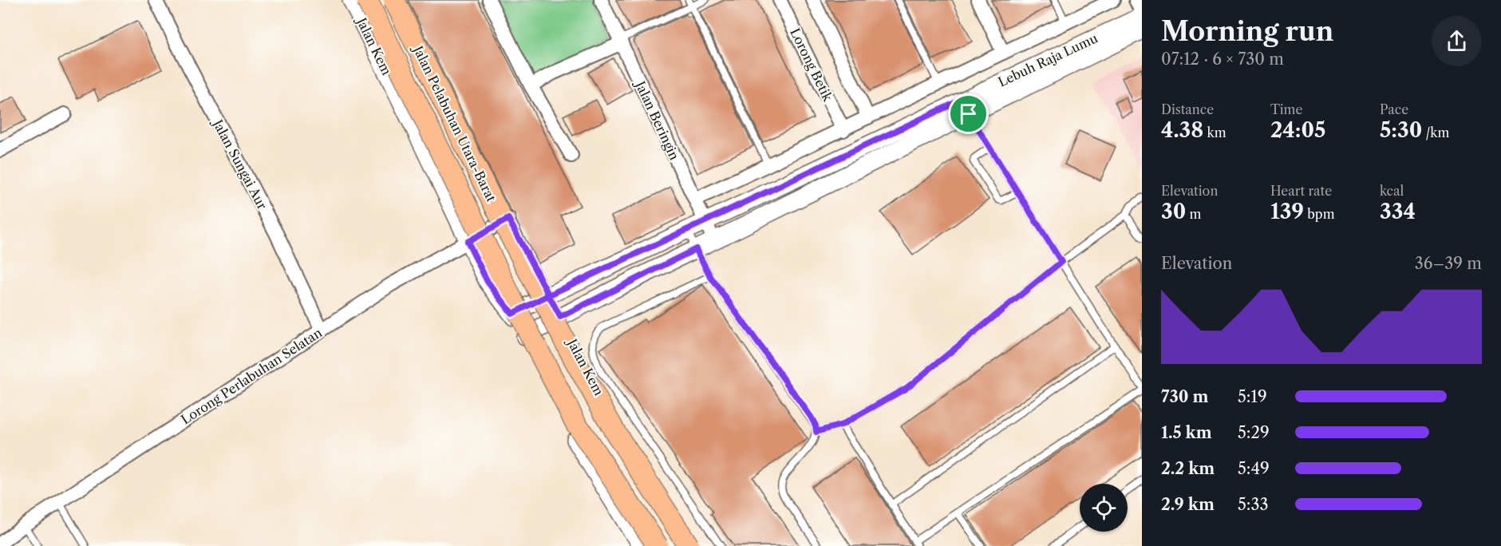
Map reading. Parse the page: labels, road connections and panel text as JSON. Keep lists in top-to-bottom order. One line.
{"streets":{"main road":["Jalan Pelabuhan Utara-Barat"],"street":["Jalan Kem","Lebuh Raja Lumu","Lorong Betik","Jalan Beringin","Jalan Sungai Aur","Lorong Perlabuhan Selatan"]},"crossings":[["Jalan Kem","Lebuh Raja Lumu"],["Jalan Kem","Lorong Perlabuhan Selatan"],["Lebuh Raja Lumu","Jalan Beringin"],["Jalan Sungai Aur","Lorong Perlabuhan Selatan"]],"page":{"heading":["Morning run","07:12 · 6 × 730 m"],"stats":[["Distance","4.38 km"],["Time","24:05"],["Pace","5:30 /km"],["Elevation","30 m"],["Heart rate","139 bpm"],["kcal","334"]],"chart":["Elevation","36–39 m"],"list":[{"name":"730 m","note":"5:19"},{"name":"1.5 km","note":"5:29"},{"name":"2.2 km","note":"5:49"},{"name":"2.9 km","note":"5:33"}]}}
